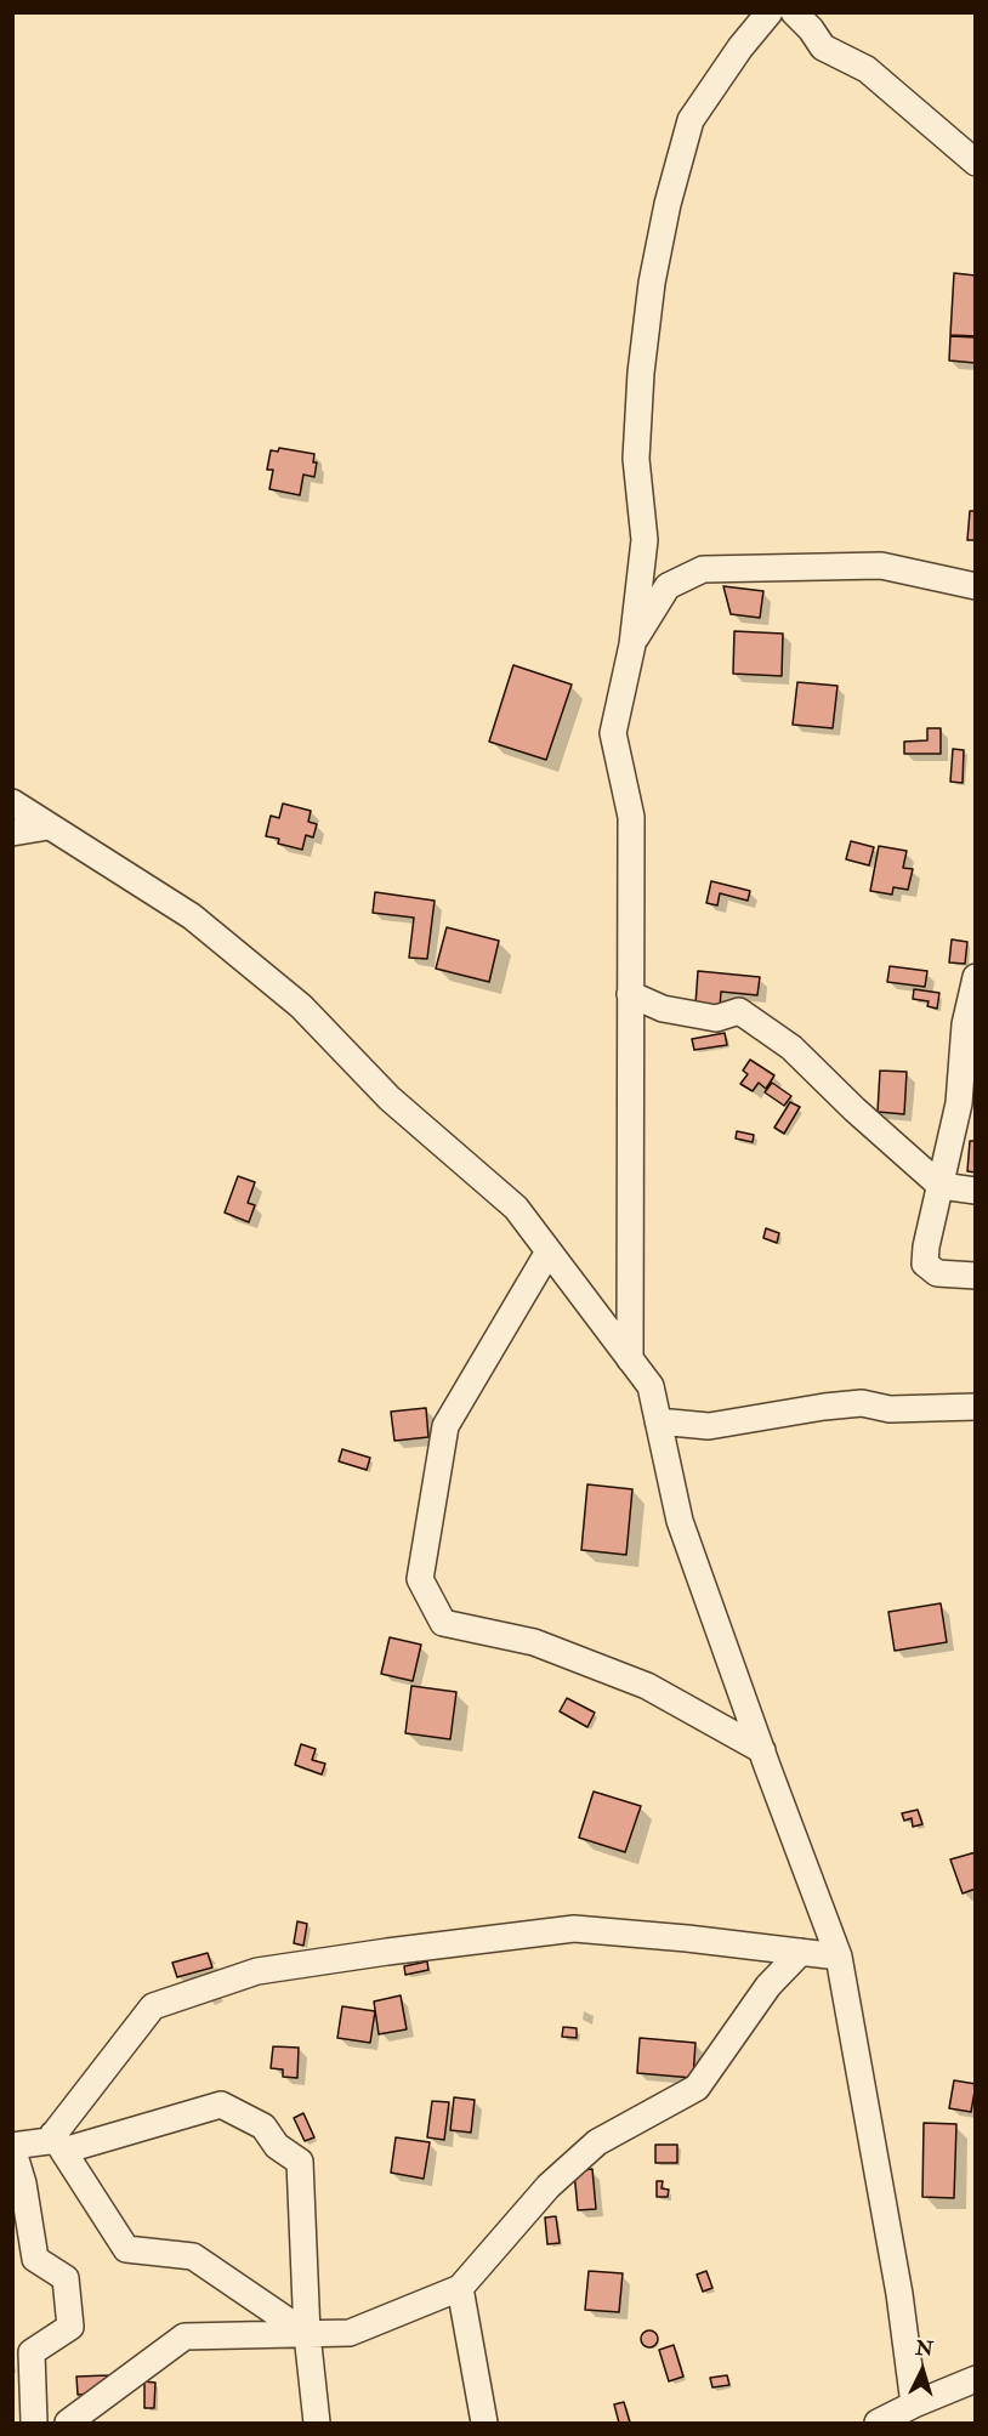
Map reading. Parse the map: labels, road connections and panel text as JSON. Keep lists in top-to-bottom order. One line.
{"north":"top"}
